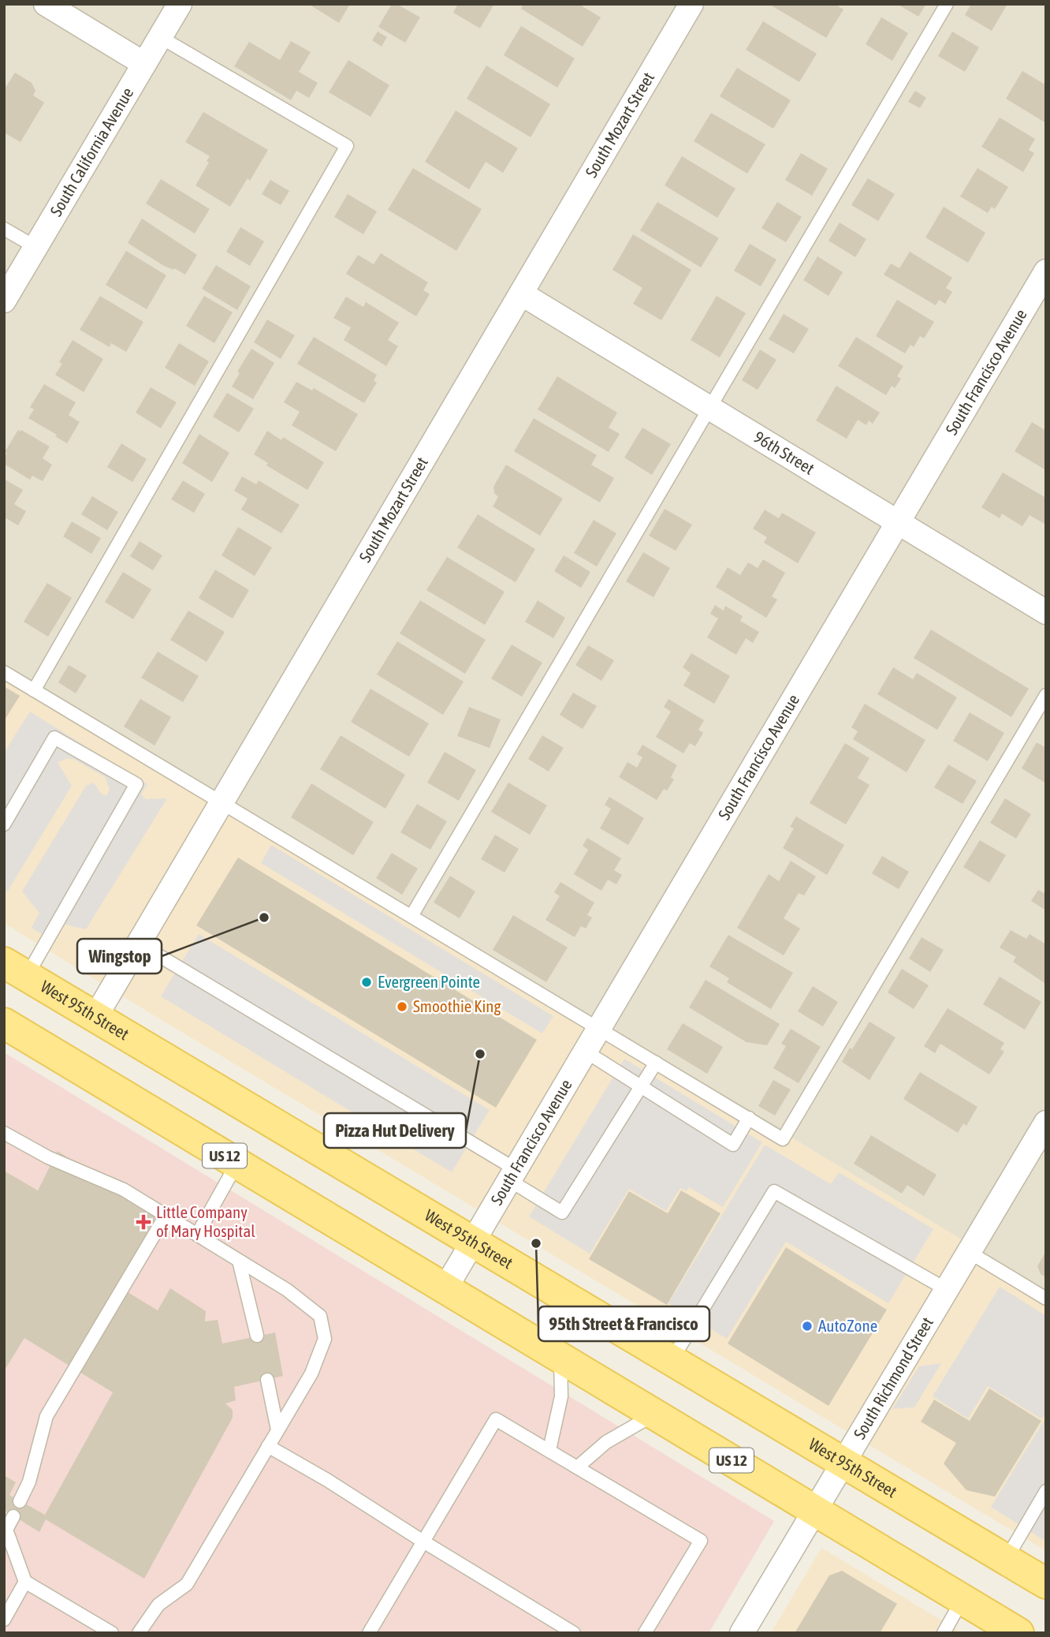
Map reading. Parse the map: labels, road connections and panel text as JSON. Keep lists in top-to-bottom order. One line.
{"streets":{"main road":["West 95th Street","US 12"],"street":["South Mozart Street","South California Avenue","South Francisco Avenue","96th Street","South Richmond Street"]},"crossings":[["South Mozart Street","96th Street"],["South Mozart Street","West 95th Street"],["South Francisco Avenue","96th Street"],["South Francisco Avenue","West 95th Street"],["South Francisco Avenue","US 12"],["West 95th Street","South Richmond Street"],["US 12","South Richmond Street"]],"places":{"other":["Wingstop","Evergreen Pointe","Smoothie King","Pizza Hut Delivery","95th Street & Francisco","AutoZone"],"health":["Little Company of Mary Hospital"]}}
